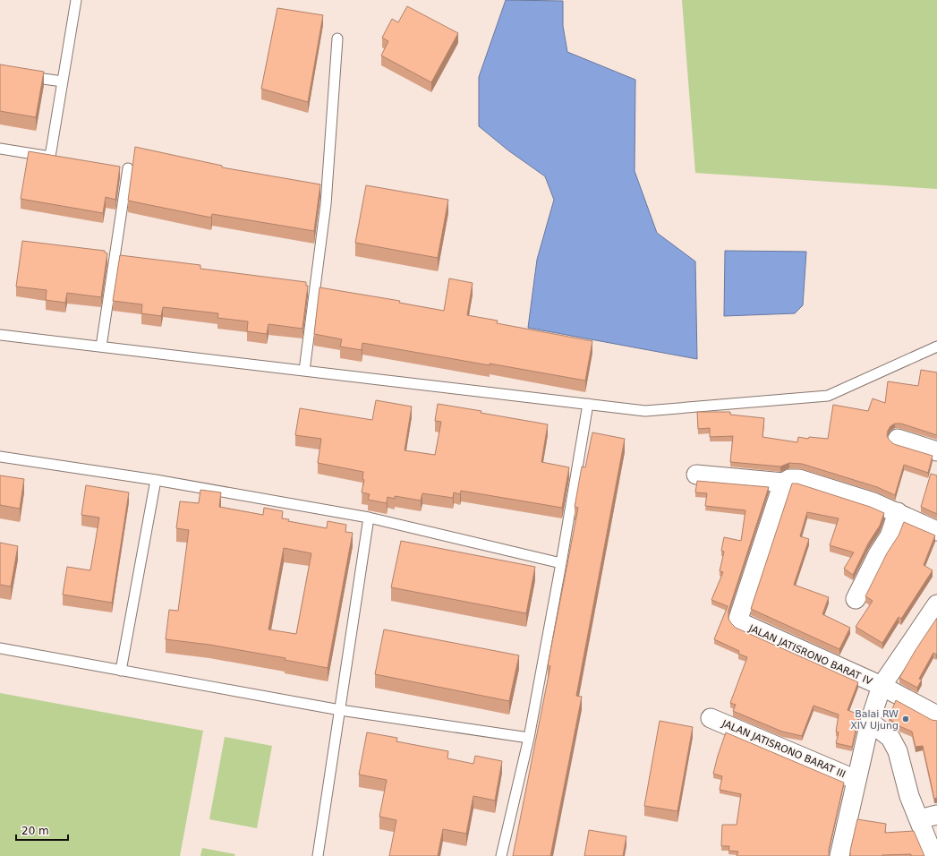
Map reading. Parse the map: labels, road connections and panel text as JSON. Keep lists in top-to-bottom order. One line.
{"streets":{"street":["JALAN JATISRONO BARAT IV","JALAN JATISRONO BARAT III"]},"places":["Balai RW XIV Ujung"],"scale_bar":"20 m"}
